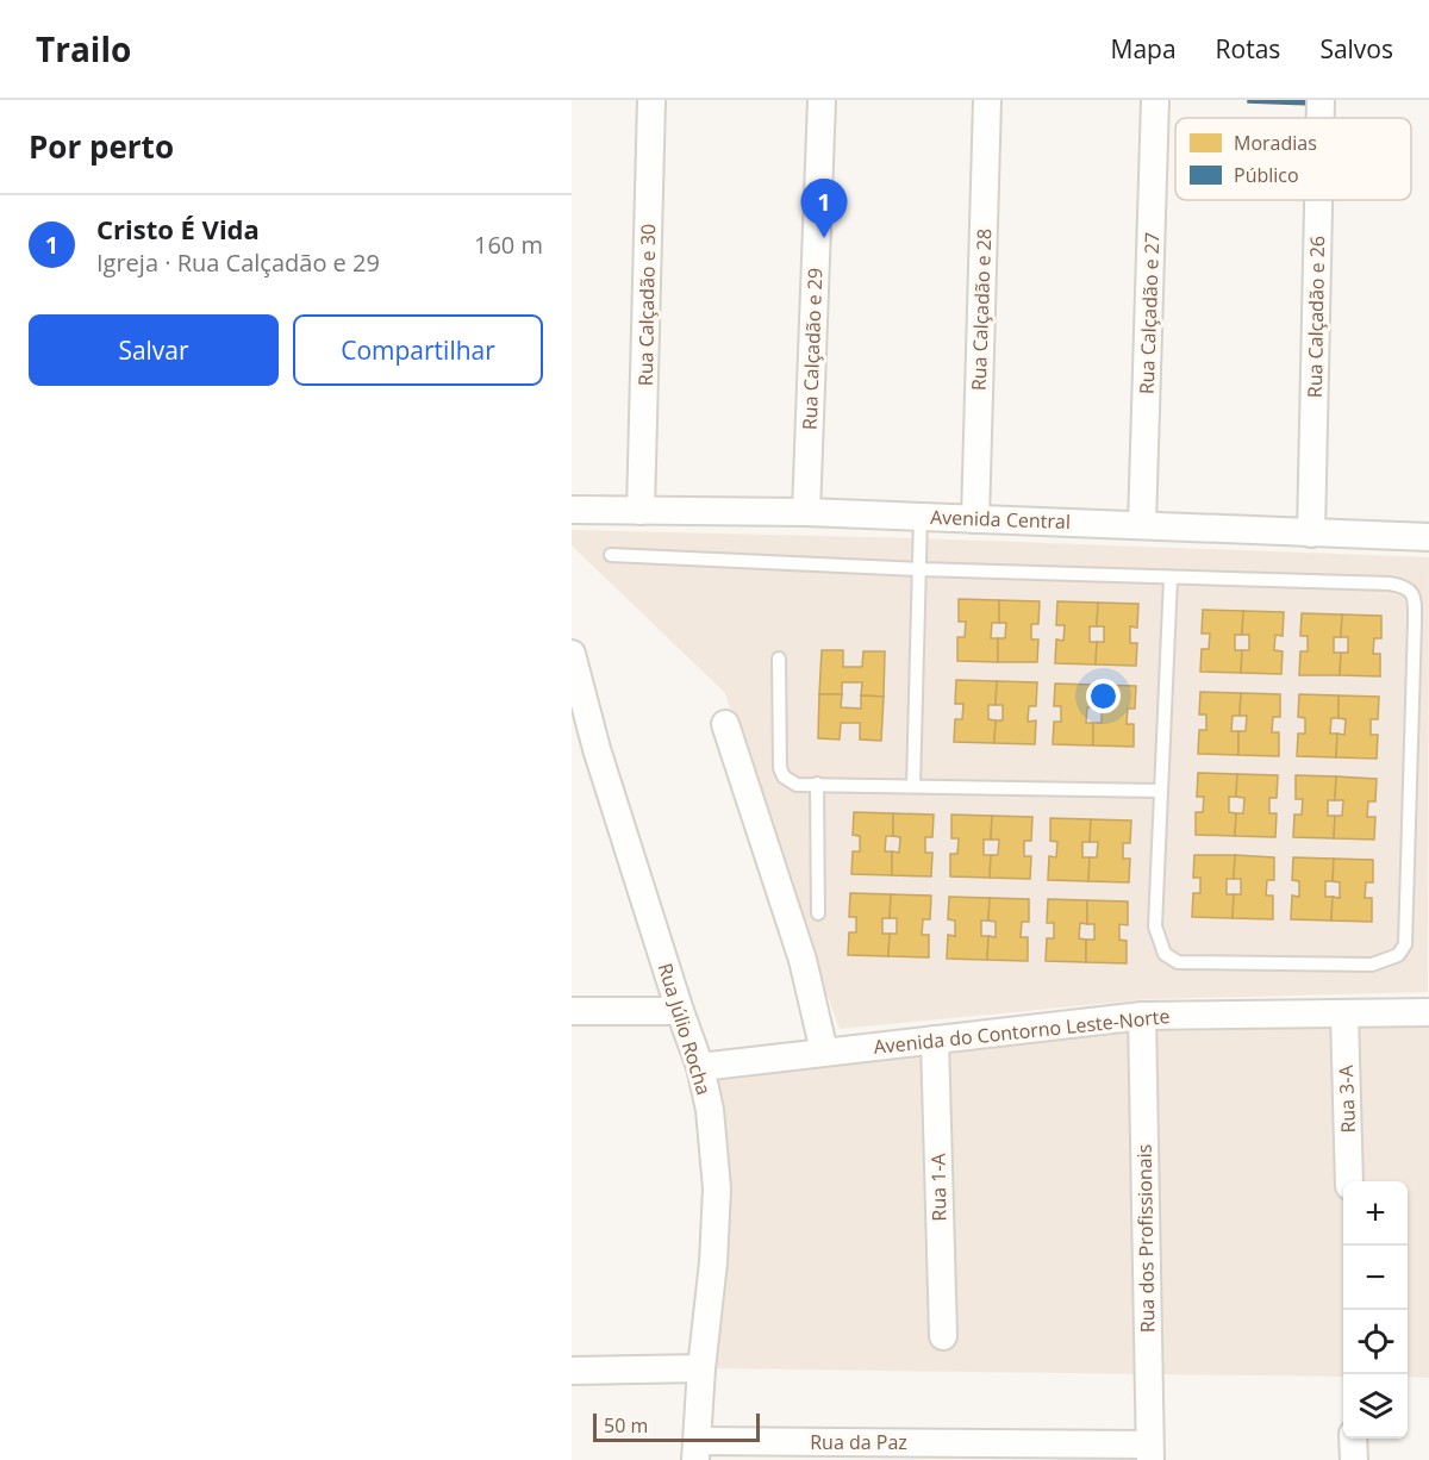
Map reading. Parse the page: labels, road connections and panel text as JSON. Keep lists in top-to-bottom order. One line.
{"streets":{"street":["Rua Calçadão e 30","Rua Calçadão e 28","Rua Calçadão e 27","Rua Calçadão e 26","Rua Calçadão e 29","Avenida Central","Rua Júlio Rocha","Avenida do Contorno Leste-Norte","Rua 3-A","Rua 1-A","Rua dos Profissionais","Rua da Paz"]},"crossings":[["Rua Calçadão e 30","Avenida Central"],["Rua Calçadão e 28","Avenida Central"],["Rua Calçadão e 27","Avenida Central"],["Rua Calçadão e 26","Avenida Central"],["Rua Calçadão e 29","Avenida Central"],["Rua Júlio Rocha","Avenida do Contorno Leste-Norte"],["Rua Júlio Rocha","Rua da Paz"],["Avenida do Contorno Leste-Norte","Rua 3-A"],["Avenida do Contorno Leste-Norte","Rua 1-A"],["Avenida do Contorno Leste-Norte","Rua dos Profissionais"],["Rua dos Profissionais","Rua da Paz"]],"legend":["Moradias","Público"],"scale_bar":"50 m","page":{"header":"Trailo","nav":["Mapa","Rotas","Salvos"],"heading":"Por perto","pins":"1","list":[{"mark":"1","name":"Cristo É Vida","note":"Igreja · Rua Calçadão e 29","value":"160 m"}],"buttons":["Salvar","Compartilhar"],"map_buttons":["+","−"],"scale":"50 m"}}
